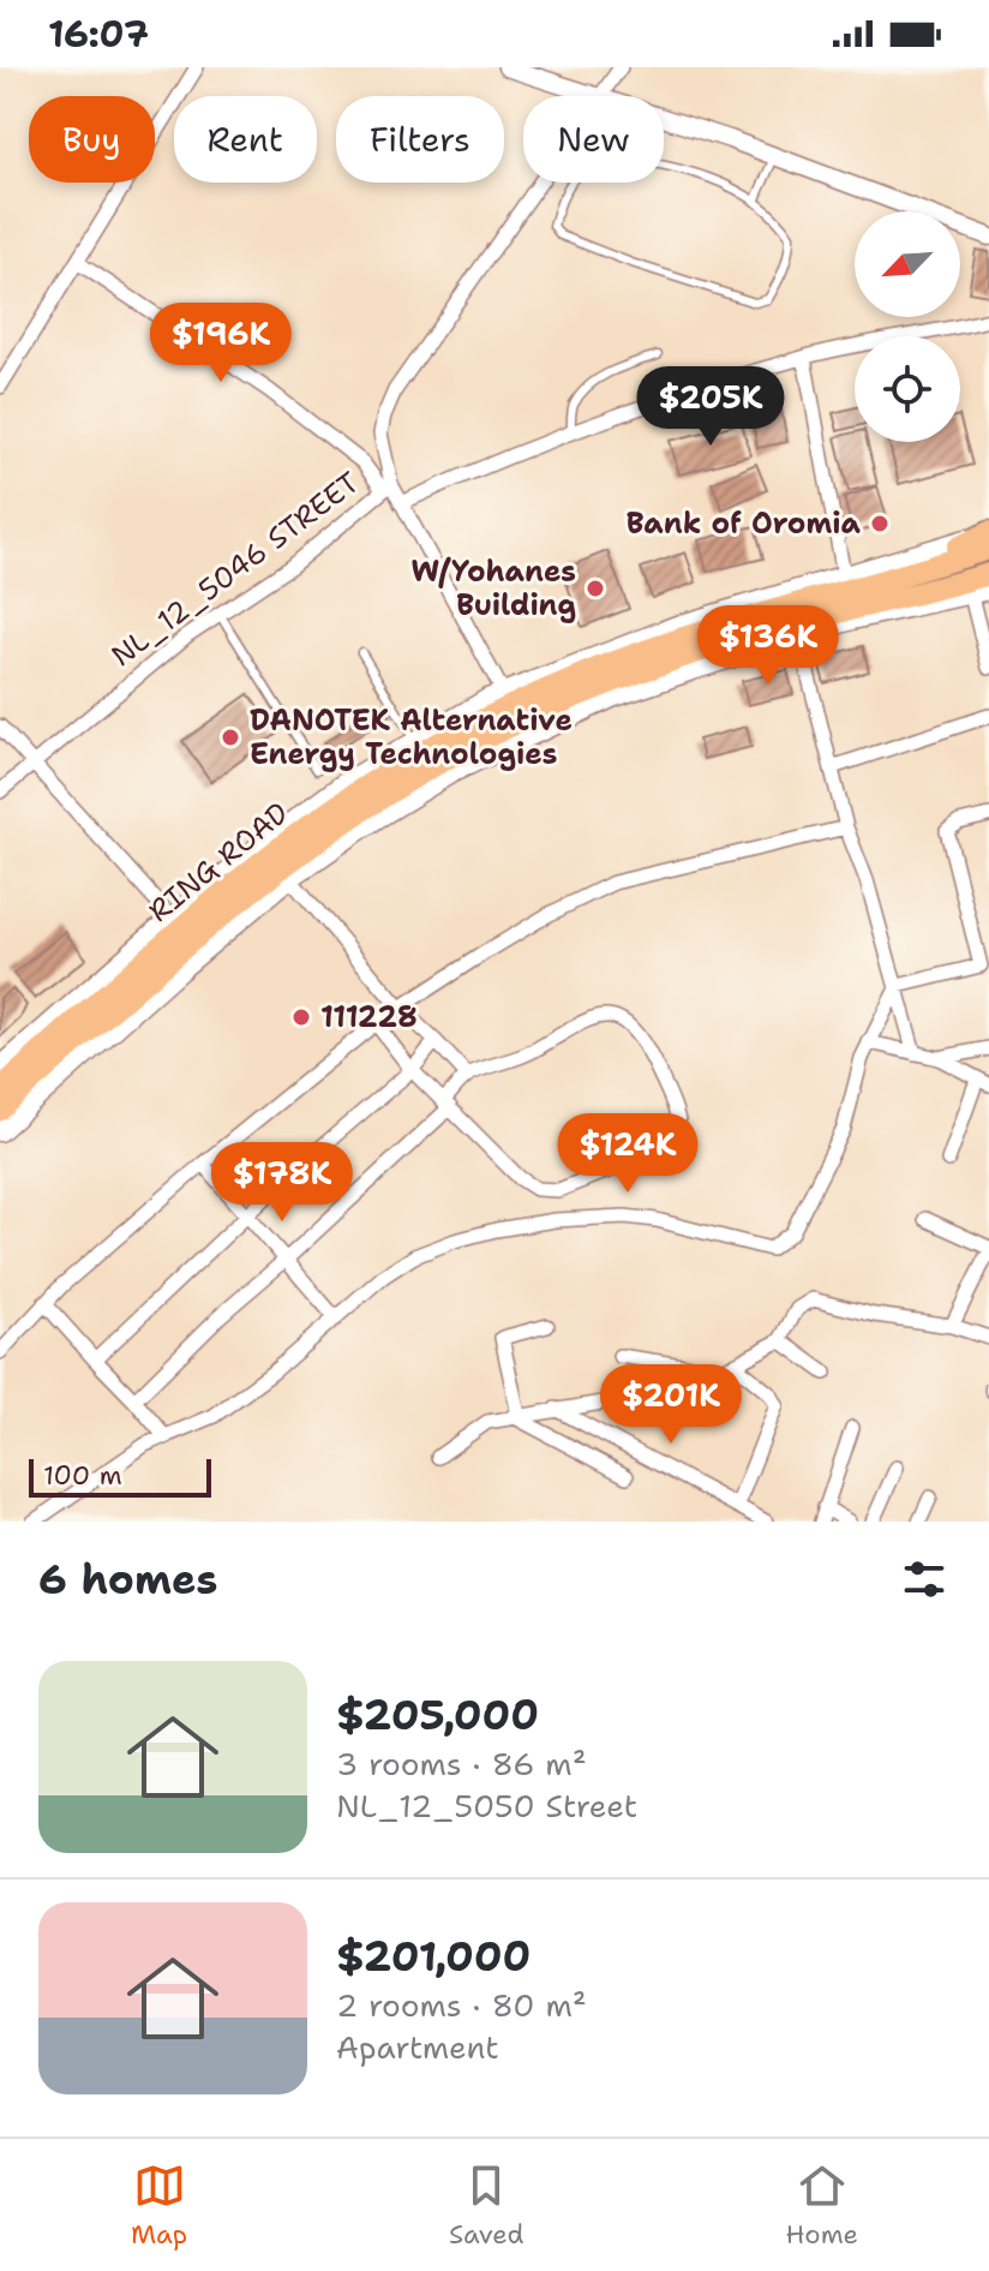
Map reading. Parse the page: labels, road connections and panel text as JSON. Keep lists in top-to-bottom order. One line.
{"streets":{"highway":["RING ROAD"],"street":["NL_12_5046 STREET"]},"places":["Bank of Oromia","W/Yohanes Building","DANOTEK Alternative Energy Technologies","111228"],"scale_bar":"100 m","north":"bottom left","page":{"status":"16:07","chip":["Buy","Rent","Filters","New"],"price":["$196K","$205K","$136K","$124K","$178K","$201K"],"scale":"100 m","heading":"6 homes","list":[{"name":"$205,000","note":"3 rooms · 86 m² · NL_12_5050 Street"},{"name":"$201,000","note":"2 rooms · 80 m² · Apartment"}],"tabs":["Map","Saved","Home"]}}
